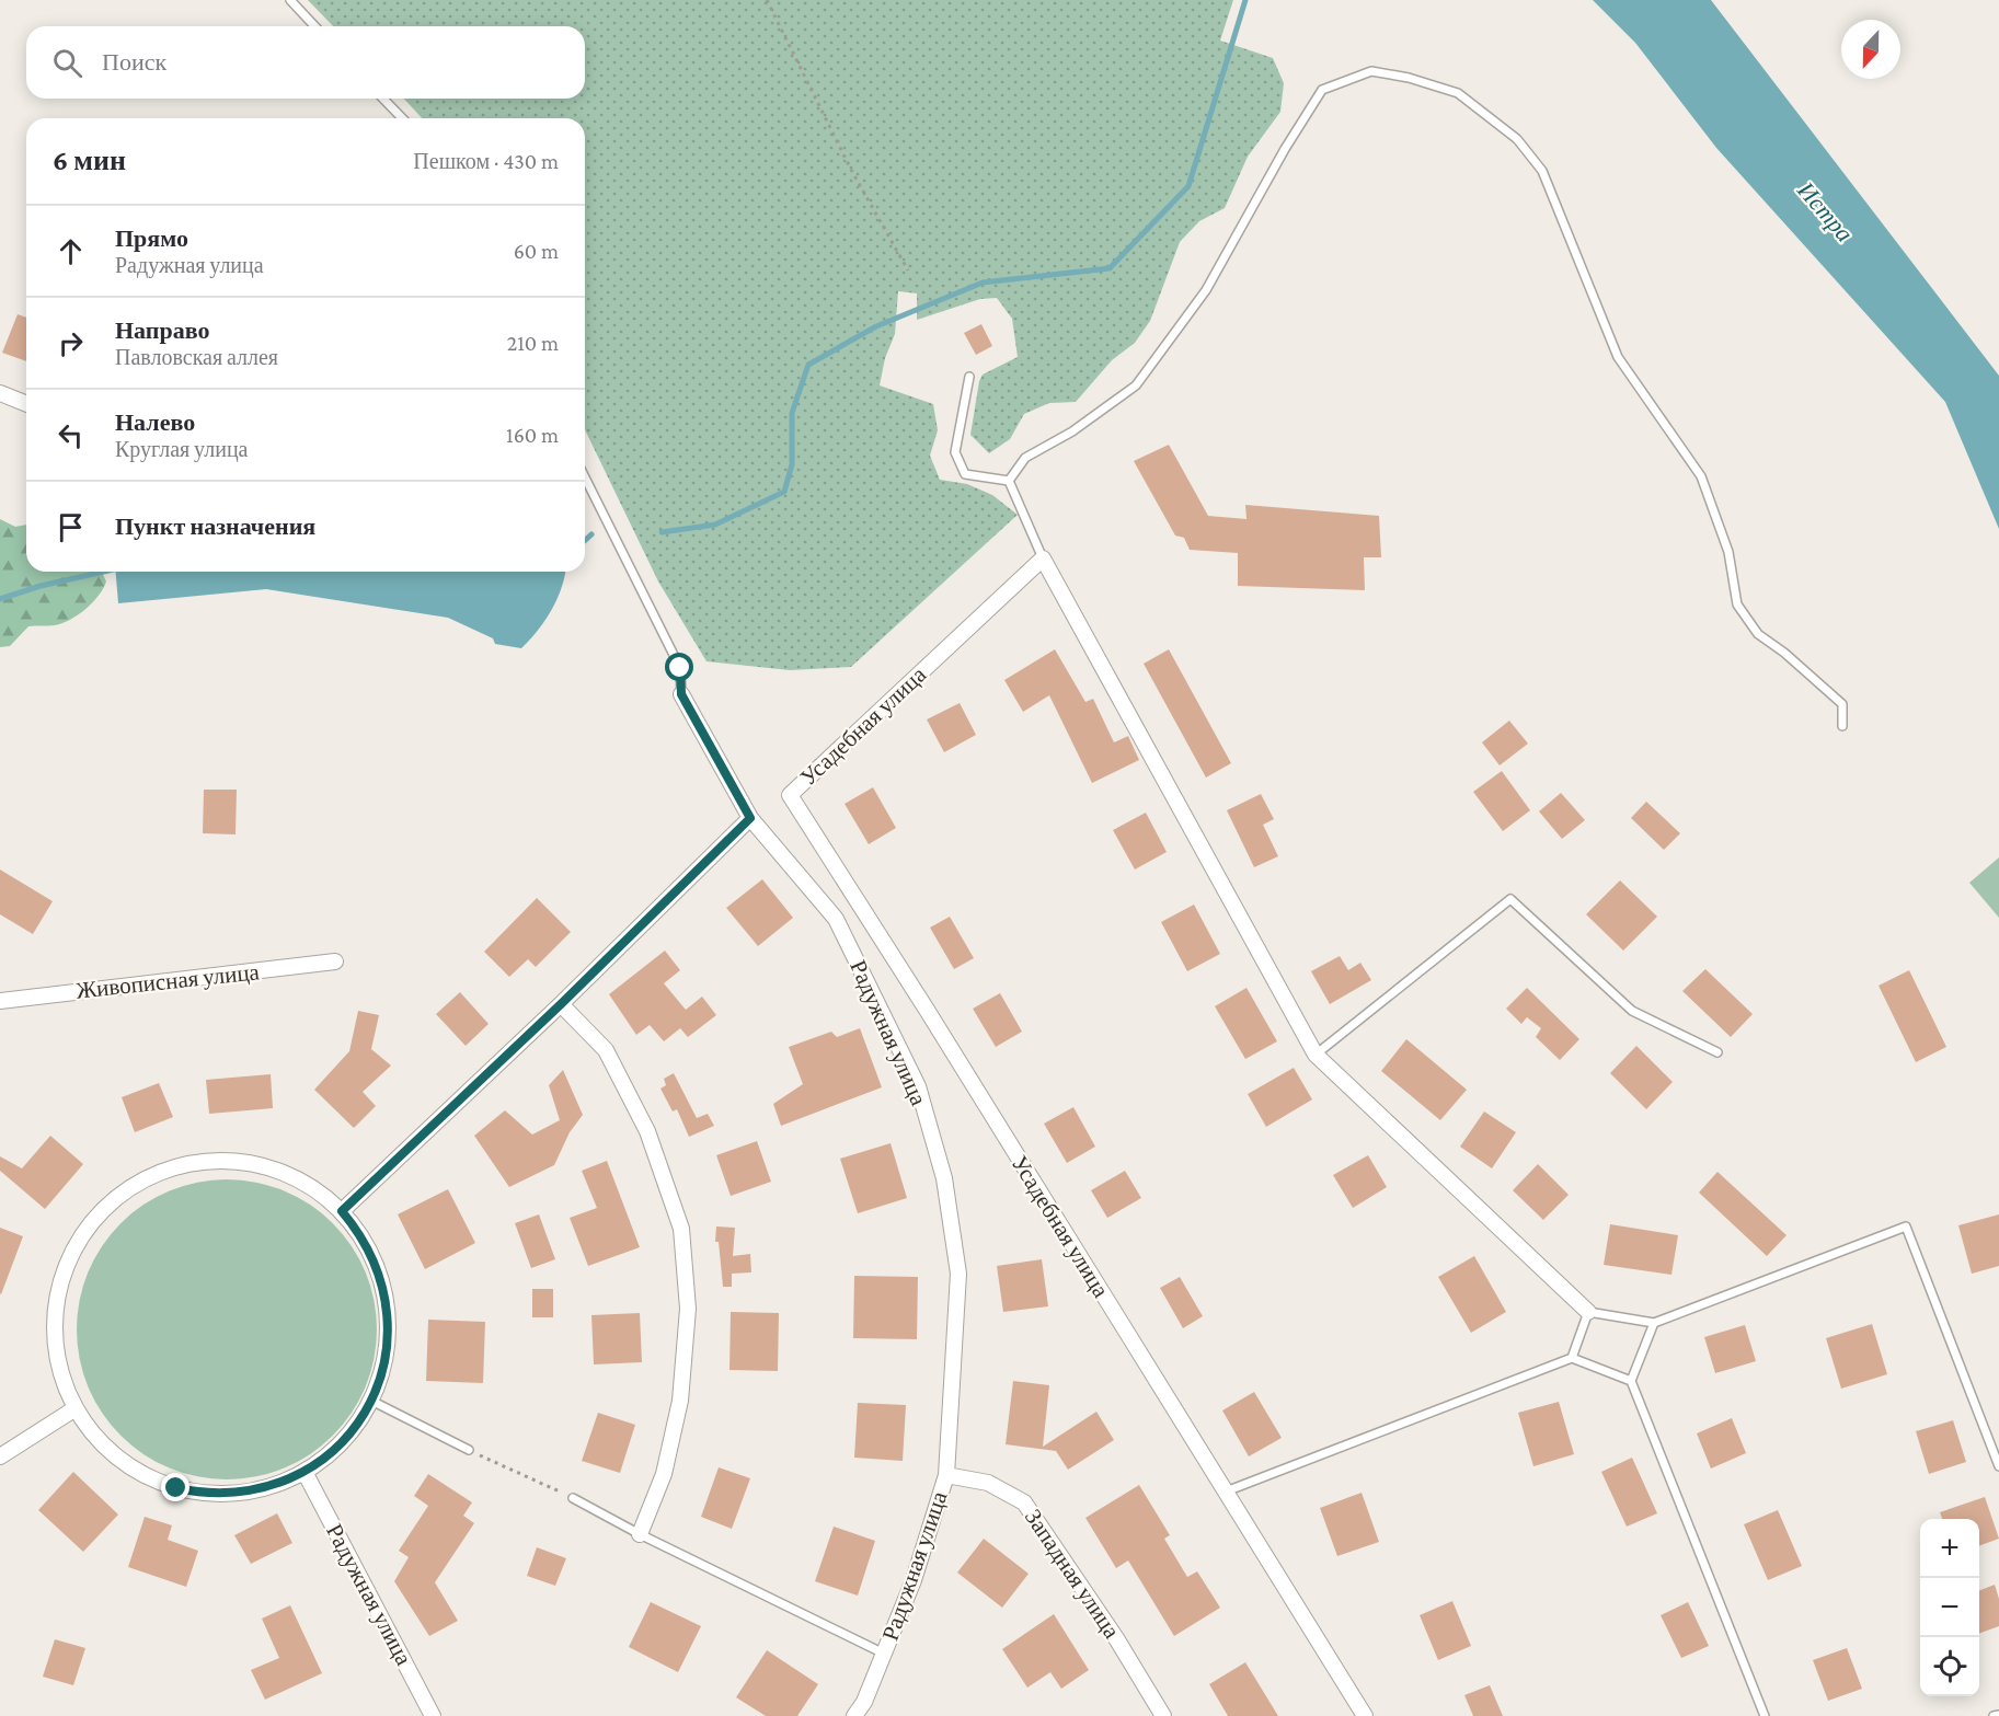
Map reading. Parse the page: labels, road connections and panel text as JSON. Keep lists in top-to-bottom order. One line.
{"streets":{"street":["Усадебная улица","Живописная улица","Радужная улица","Западная улица"]},"crossings":[["Радужная улица","Западная улица"]],"water":["Истра"],"north":"bottom","page":{"search":"Поиск","heading":["6 мин","Пешком · 430 m"],"list":[["Прямо","Радужная улица","60 m"],["Направо","Павловская аллея","210 m"],["Налево","Круглая улица","160 m"],"Пункт назначения"],"map_buttons":["+","−"]}}
